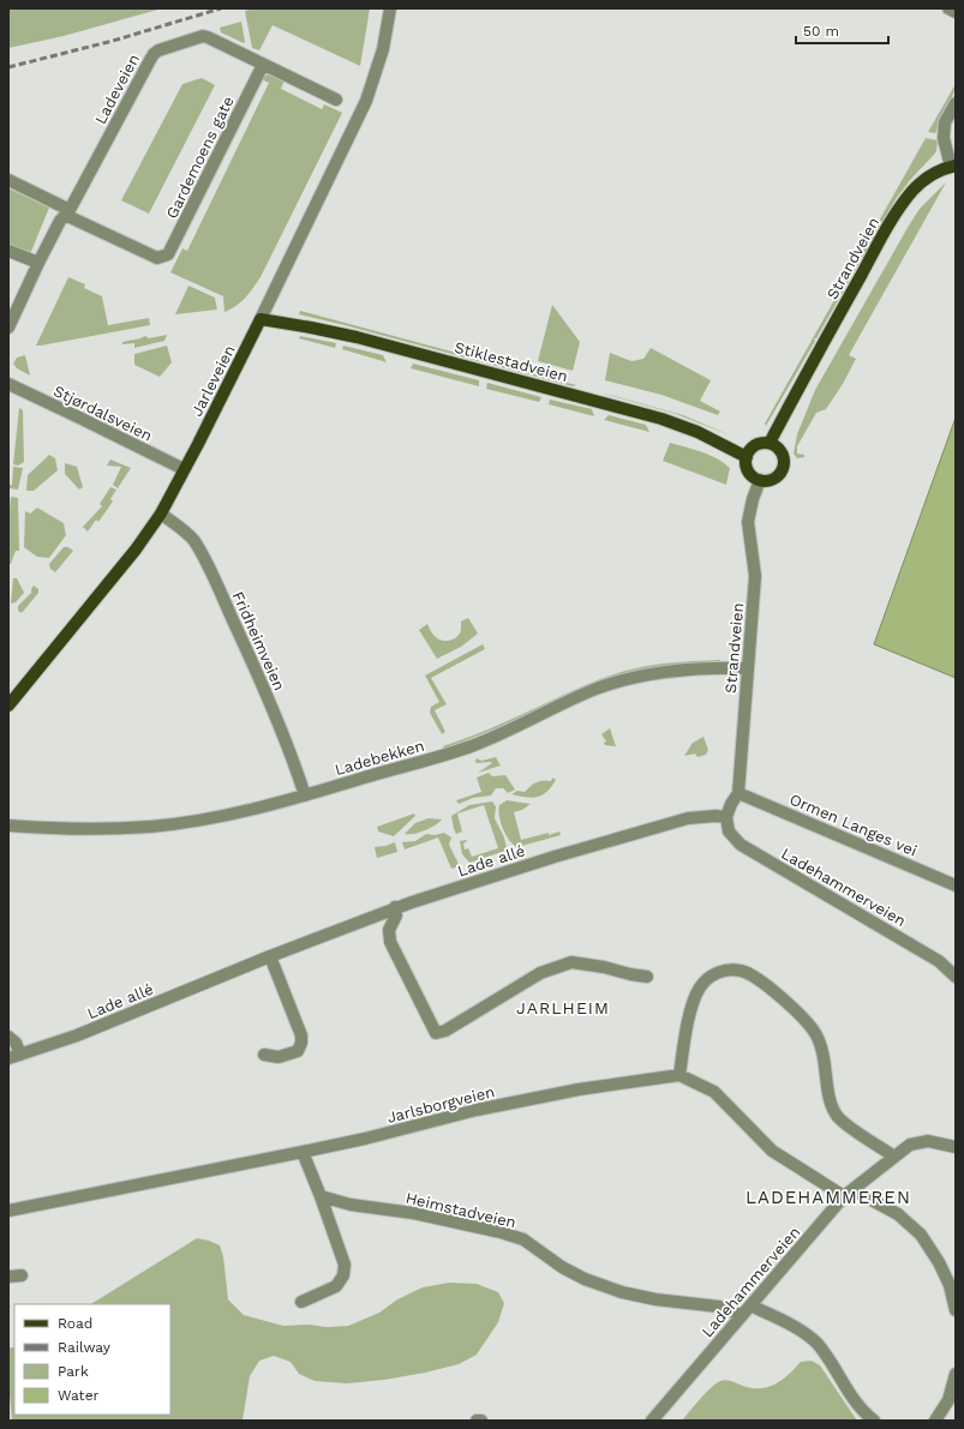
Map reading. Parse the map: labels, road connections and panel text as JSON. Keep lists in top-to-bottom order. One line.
{"streets":{"main road":["Strandveien","Stiklestadveien","Jarleveien"],"street":["Ladeveien","Gardemoens gate","Stjørdalsveien","Fridheimveien","Ladebekken","Ormen Langes vei","Lade allé","Ladehammerveien","Jarlsborgveien","Heimstadveien"]},"crossings":[["Ladeveien","Gardemoens gate"],["Strandveien","Stiklestadveien"],["Strandveien","Ladebekken"],["Strandveien","Ormen Langes vei"],["Strandveien","Lade allé"],["Strandveien","Ladehammerveien"],["Stiklestadveien","Jarleveien"],["Jarleveien","Stjørdalsveien"],["Jarleveien","Fridheimveien"],["Fridheimveien","Ladebekken"],["Lade allé","Ladehammerveien"],["Ladehammerveien","Heimstadveien"]],"districts":["JARLHEIM","LADEHAMMEREN"],"legend":["Road","Railway","Park","Water"],"scale_bar":"50 m"}
